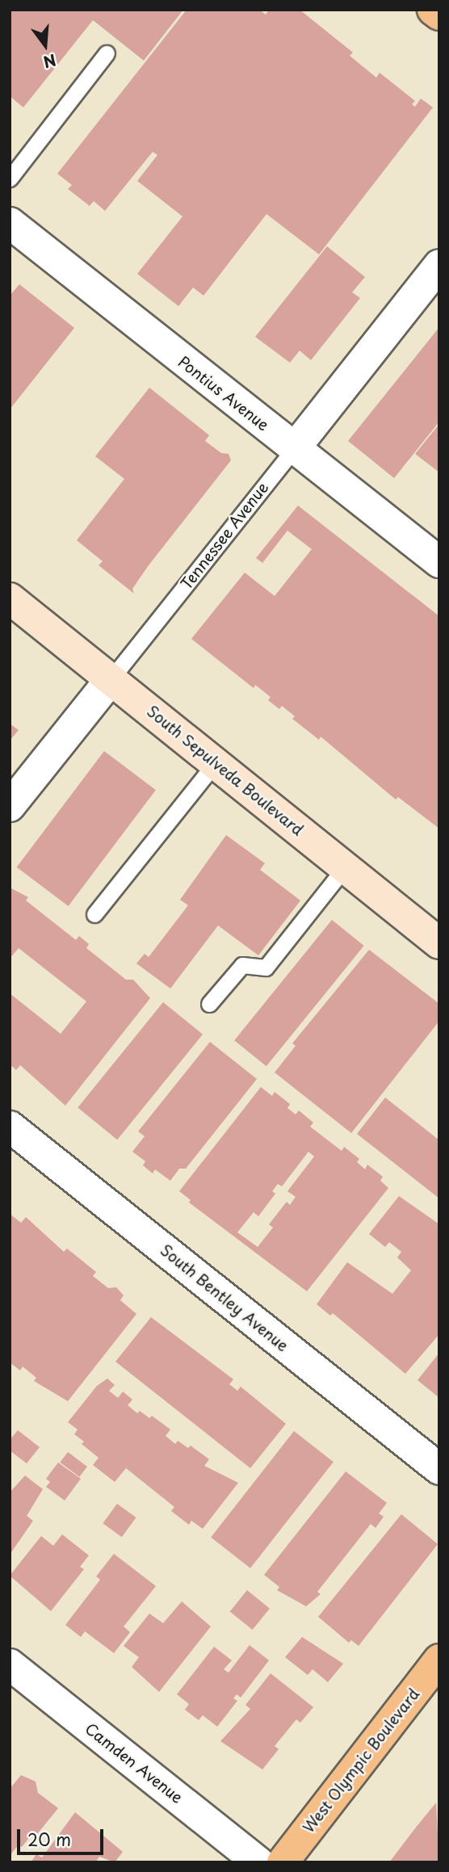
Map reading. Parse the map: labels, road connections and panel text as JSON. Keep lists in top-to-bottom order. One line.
{"streets":{"main road":["South Sepulveda Boulevard","West Olympic Boulevard"],"street":["Pontius Avenue","Tennessee Avenue","South Bentley Avenue","Camden Avenue"]},"crossings":[["Pontius Avenue","Tennessee Avenue"],["Tennessee Avenue","South Sepulveda Boulevard"]],"scale_bar":"20 m","north":"bottom"}
